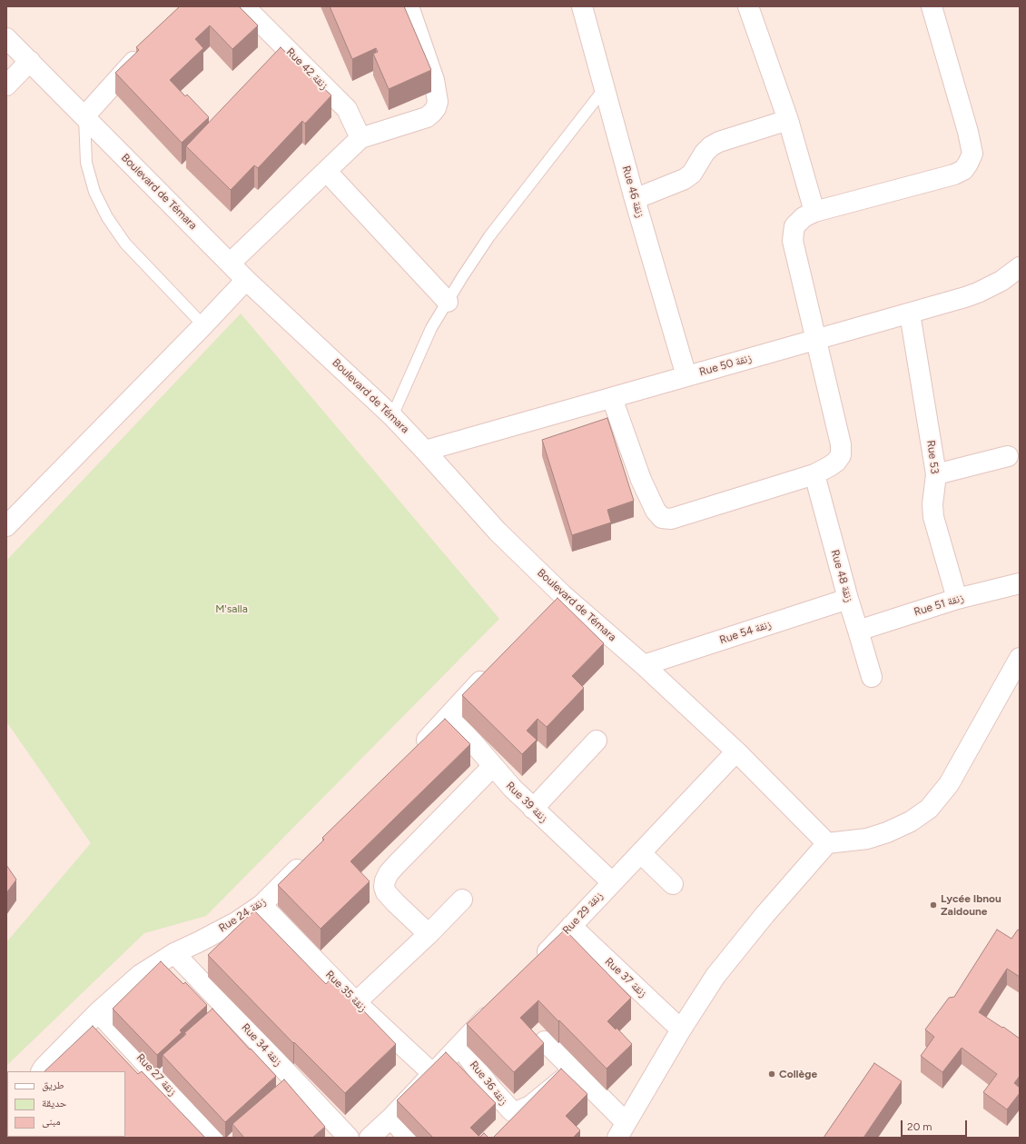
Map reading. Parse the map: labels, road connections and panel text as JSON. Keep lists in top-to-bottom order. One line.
{"streets":{"street":["Rue 42 زنقة","Boulevard de Témara","Rue 46 زنقة","Rue 50 زنقة","Rue 53","Rue 48 زنقة","Rue 51 زنقة","Rue 54 زنقة","Rue 39 زنقة","Rue 29 زنقة","Rue 24 زنقة","Rue 37 زنقة","Rue 35 زنقة","Rue 34 زنقة","Rue 27 زنقة","Rue 36 زنقة"]},"crossings":[["Boulevard de Témara","Rue 50 زنقة"],["Boulevard de Témara","Rue 54 زنقة"],["Boulevard de Témara","Rue 29 زنقة"],["Rue 46 زنقة","Rue 50 زنقة"],["Rue 50 زنقة","Rue 53"],["Rue 53","Rue 51 زنقة"],["Rue 48 زنقة","Rue 51 زنقة"],["Rue 48 زنقة","Rue 54 زنقة"],["Rue 39 زنقة","Rue 29 زنقة"],["Rue 29 زنقة","Rue 37 زنقة"],["Rue 24 زنقة","Rue 35 زنقة"],["Rue 24 زنقة","Rue 34 زنقة"],["Rue 24 زنقة","Rue 27 زنقة"]],"parks":["M'salla"],"places":["Lycée Ibnou Zaidoune","Collège"],"legend":["طريق","حديقة","مبنى"],"scale_bar":"20 m"}
